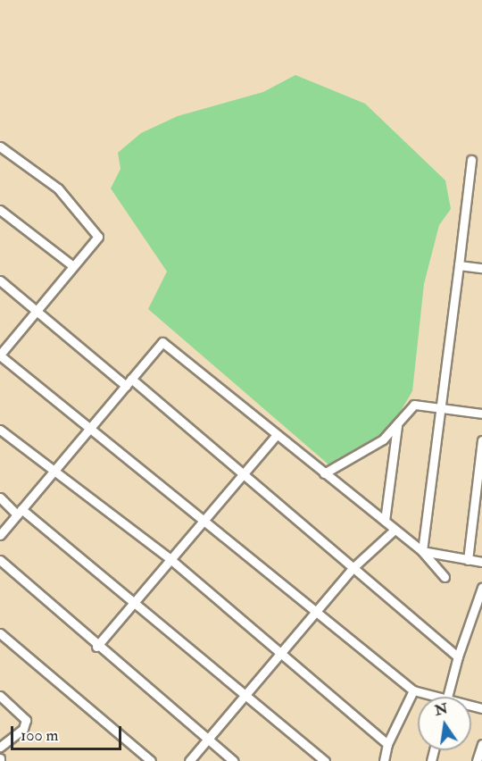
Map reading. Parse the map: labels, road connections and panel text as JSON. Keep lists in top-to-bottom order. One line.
{"scale_bar":"100 m","north":"top"}
